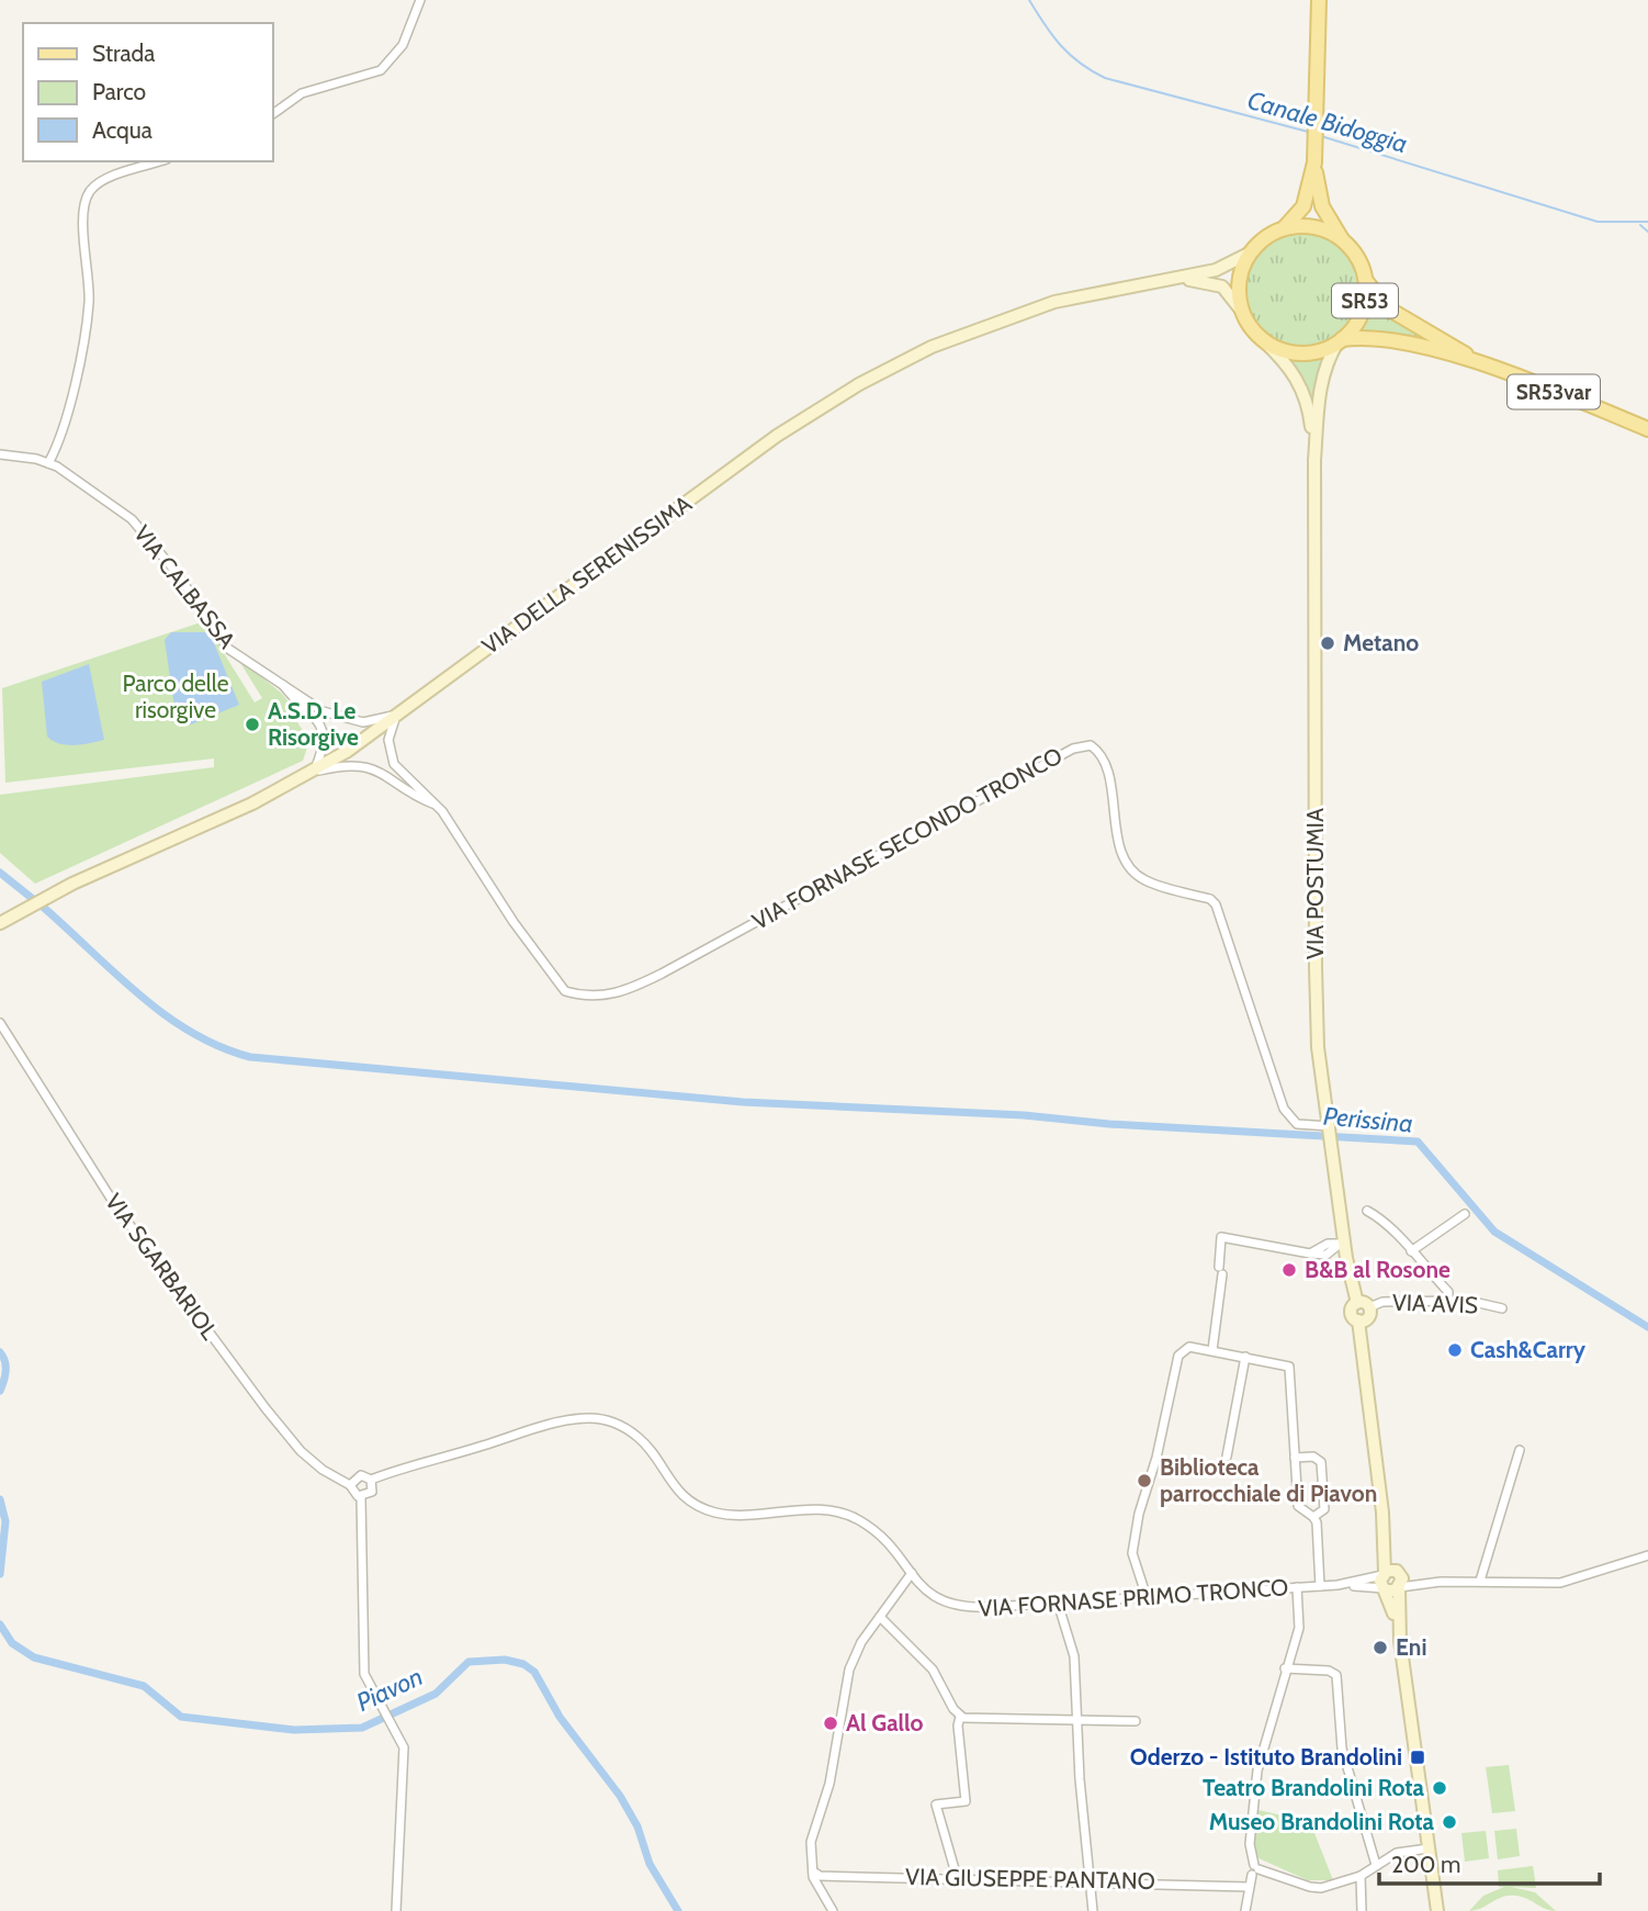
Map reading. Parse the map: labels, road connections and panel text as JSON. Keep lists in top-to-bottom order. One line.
{"streets":{"main road":["SR53","SR53var","VIA DELLA SERENISSIMA","VIA POSTUMIA"],"street":["VIA CALBASSA","VIA FORNASE SECONDO TRONCO","VIA SGARBARIOL","VIA AVIS","VIA FORNASE PRIMO TRONCO","VIA GIUSEPPE PANTANO"]},"crossings":[["SR53","SR53var"],["SR53","VIA POSTUMIA"],["SR53var","VIA POSTUMIA"],["VIA DELLA SERENISSIMA","VIA CALBASSA"],["VIA DELLA SERENISSIMA","VIA FORNASE SECONDO TRONCO"],["VIA CALBASSA","VIA FORNASE SECONDO TRONCO"],["VIA FORNASE SECONDO TRONCO","VIA POSTUMIA"],["VIA SGARBARIOL","VIA FORNASE PRIMO TRONCO"]],"water":["Canale Bidoggia","Perissina","Piavon"],"parks":["Parco delle risorgive"],"places":{"other":["Metano","A.S.D. Le Risorgive","B&B al Rosone","Cash&Carry","Biblioteca parrocchiale di Piavon","Eni","Al Gallo","Teatro Brandolini Rota","Museo Brandolini Rota"],"transit":["Oderzo - Istituto Brandolini"]},"legend":["Strada","Parco","Acqua"],"scale_bar":"200 m"}
